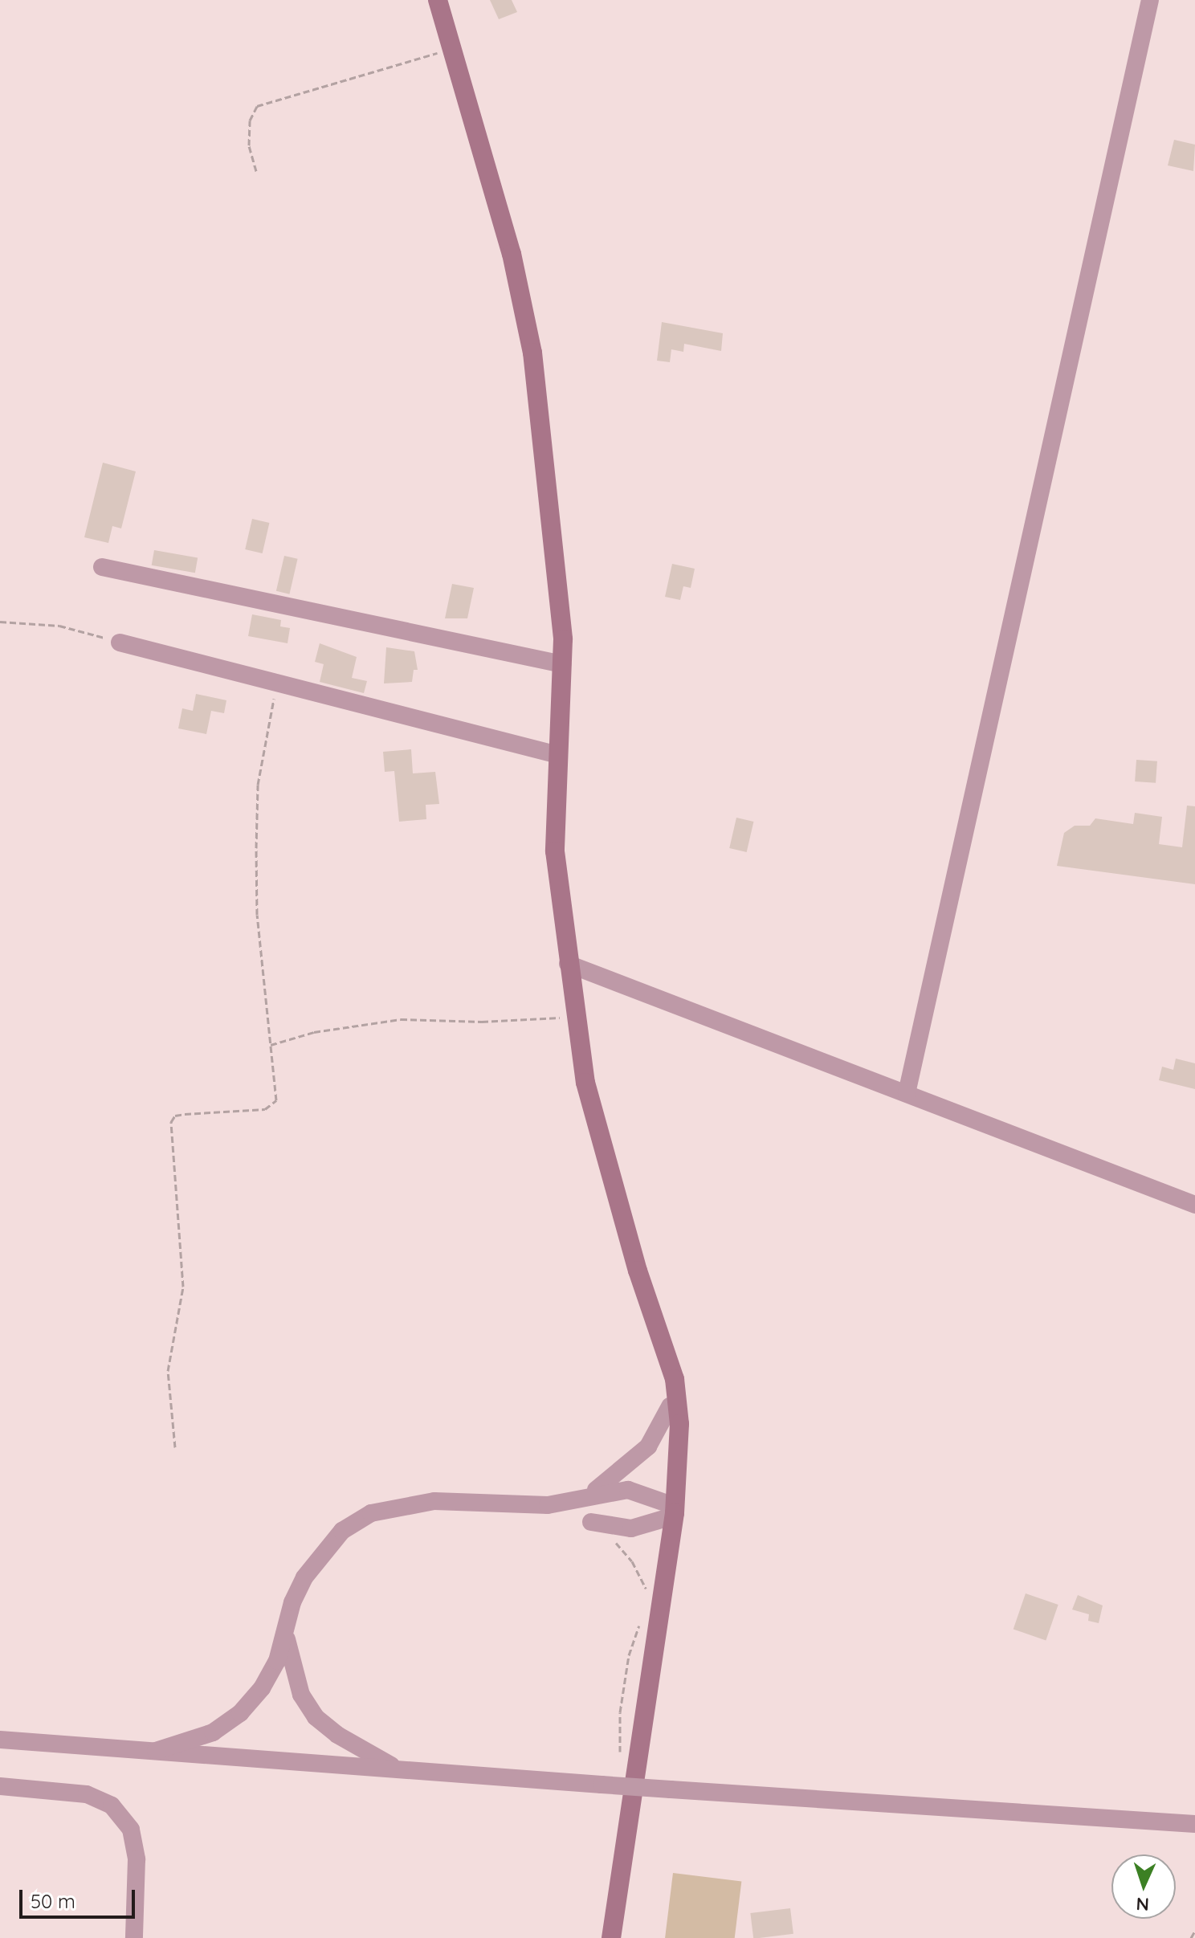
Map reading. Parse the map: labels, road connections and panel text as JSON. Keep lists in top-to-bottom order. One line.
{"scale_bar":"50 m","north":"bottom"}
